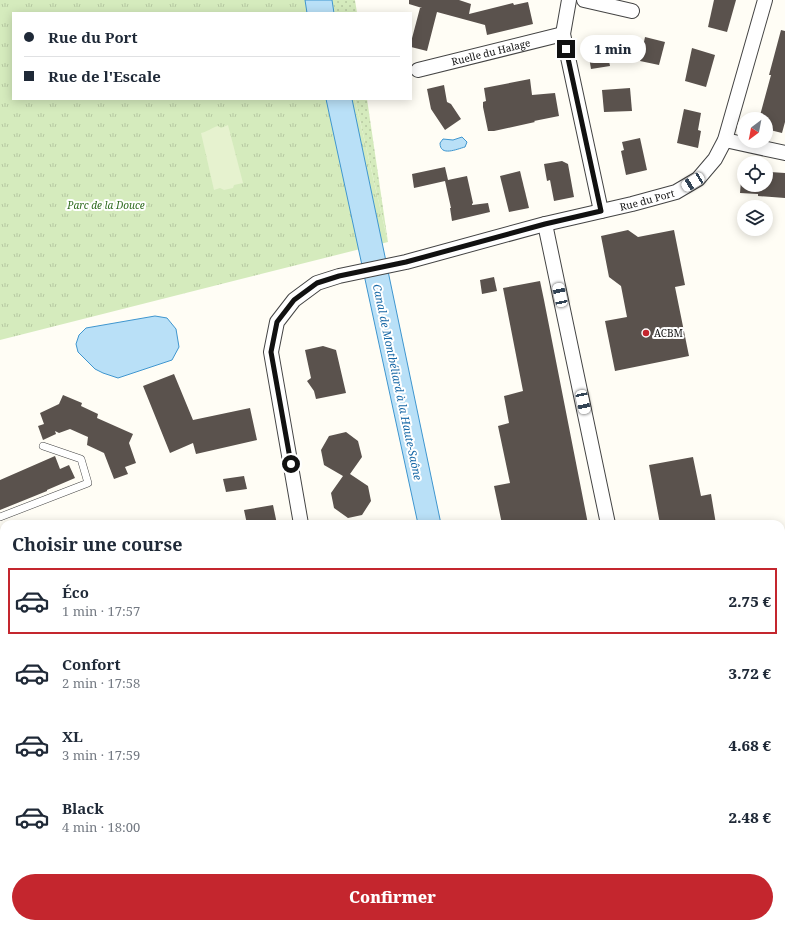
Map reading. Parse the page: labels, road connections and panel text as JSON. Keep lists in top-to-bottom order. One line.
{"streets":{"street":["Ruelle du Halage","Rue du Port"]},"water":["Canal de Montbéliard à la Haute-Saône"],"parks":["Parc de la Douce"],"places":["ACBM"],"north":"bottom left","page":{"banner":["Rue du Port","Rue de l'Escale"],"bubble":"1 min","heading":"Choisir une course","list":[{"name":"Éco","note":"1 min · 17:57","value":"2.75 €"},{"name":"Confort","note":"2 min · 17:58","value":"3.72 €"},{"name":"XL","note":"3 min · 17:59","value":"4.68 €"},{"name":"Black","note":"4 min · 18:00","value":"2.48 €"}],"buttons":"Confirmer"}}
